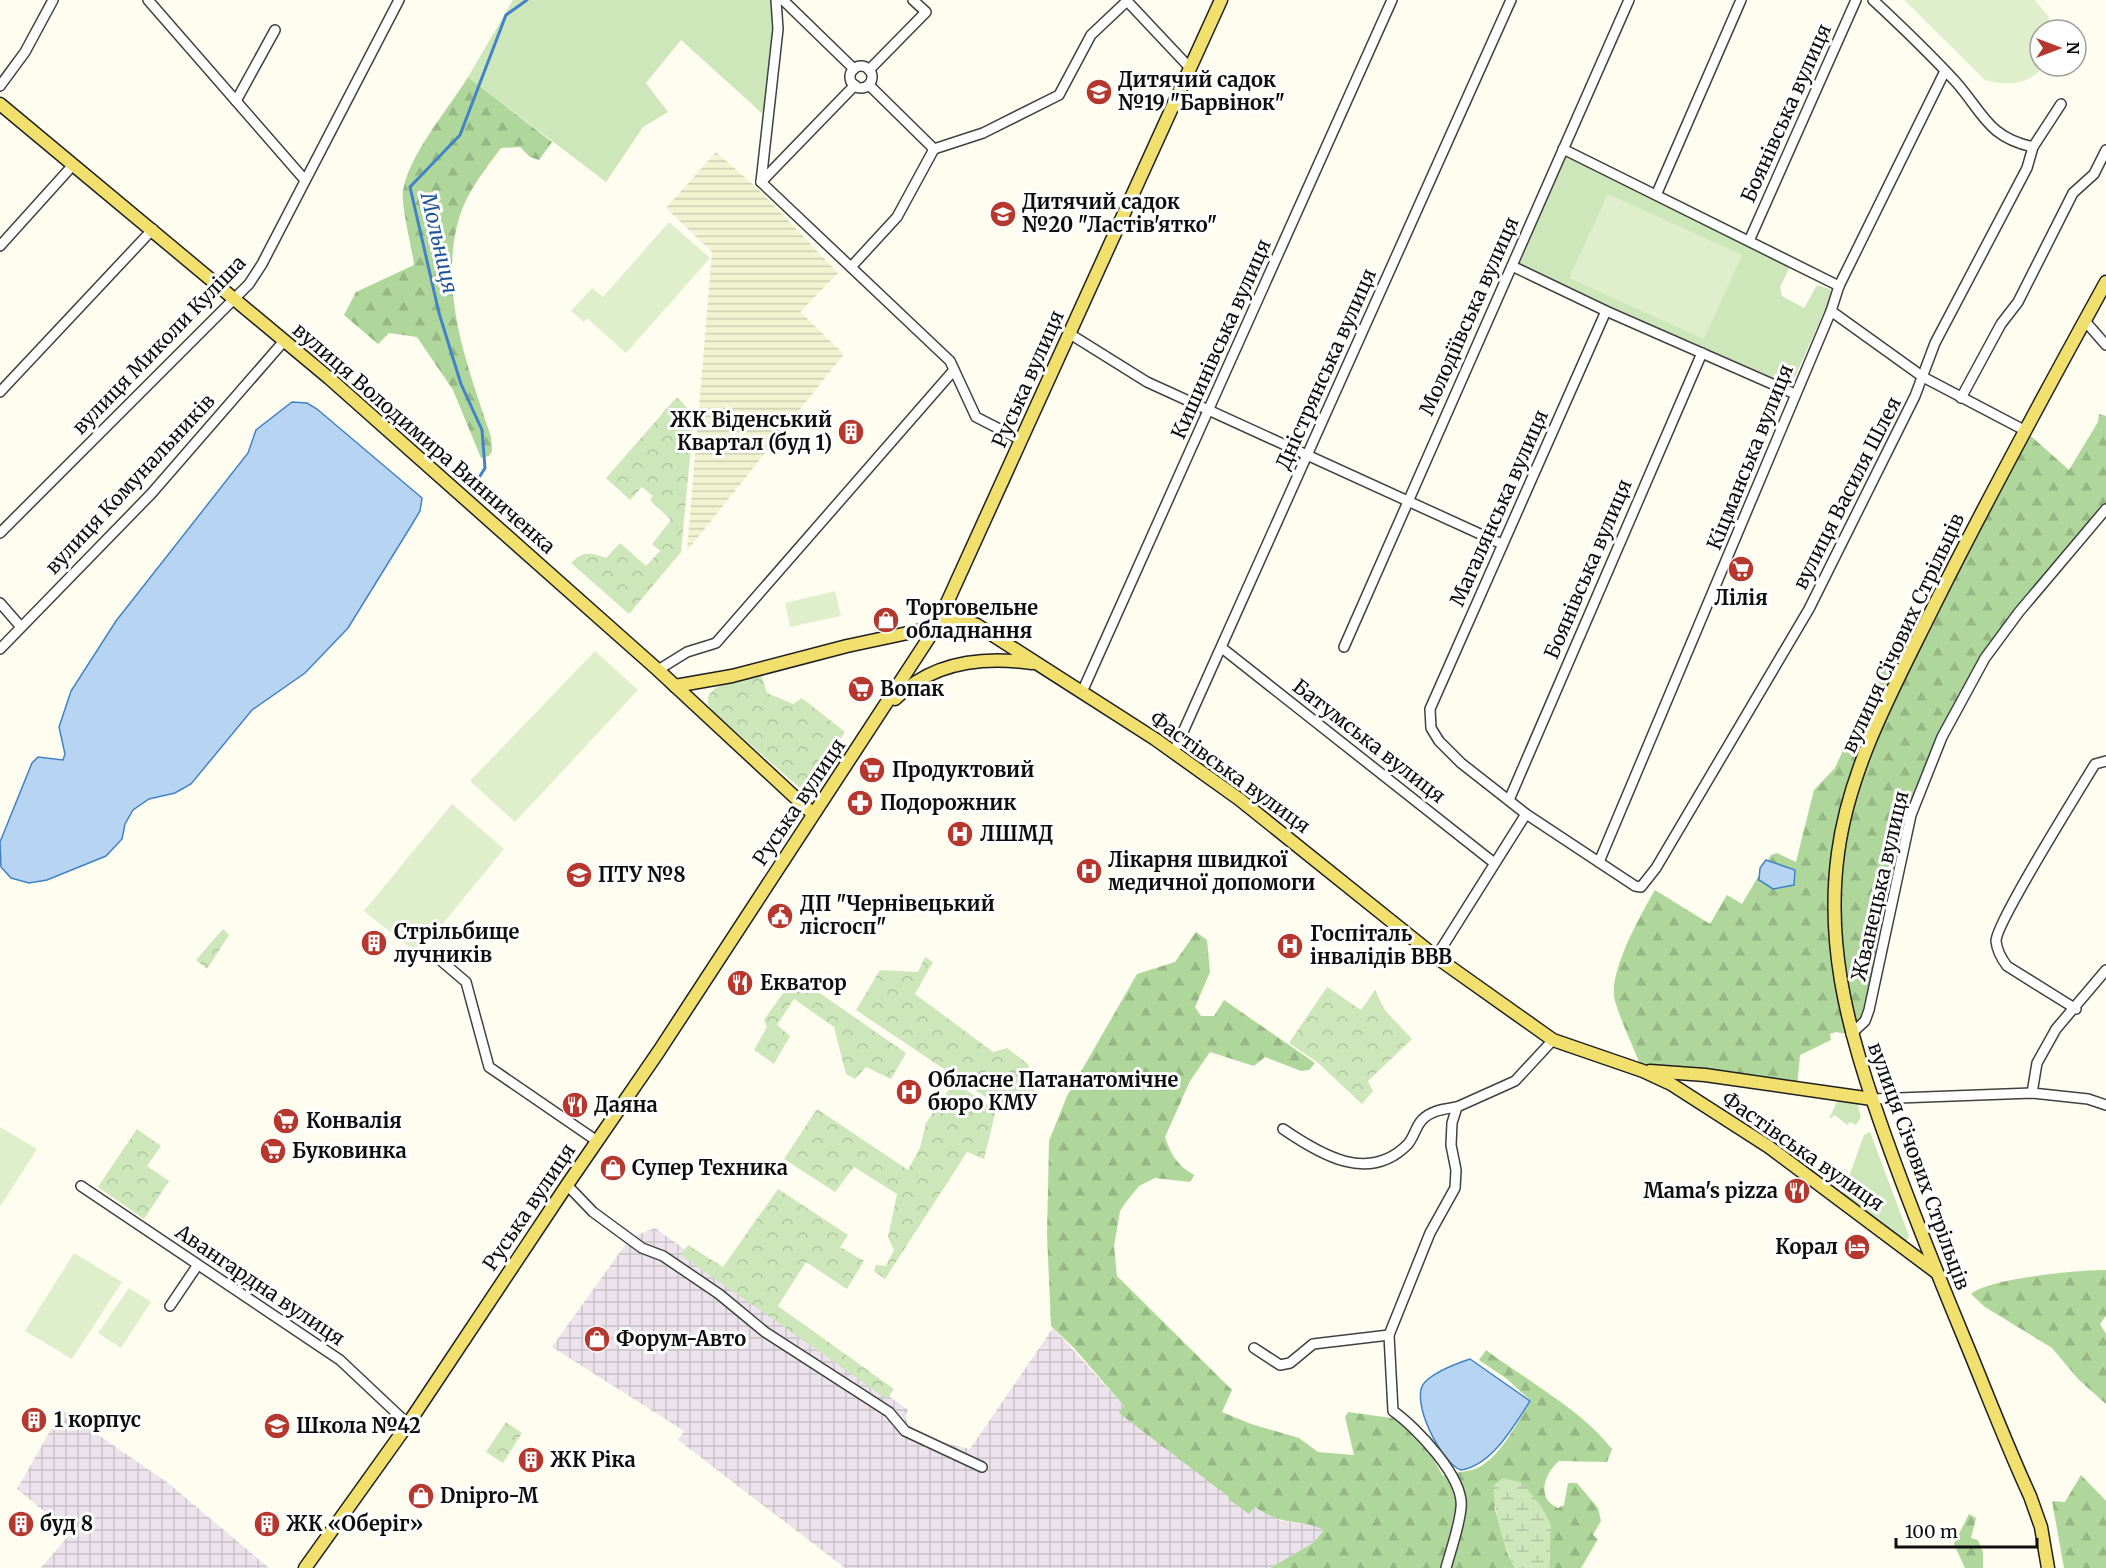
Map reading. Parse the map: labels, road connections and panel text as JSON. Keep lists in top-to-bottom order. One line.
{"streets":{"main road":["Руська вулиця","вулиця Володимира Винниченка","вулиця Січових Стрільців","Фастівська вулиця"],"street":["Боянівська вулиця","Молодіївська вулиця","Кишинівська вулиця","вулиця Миколи Куліша","Дністрянська вулиця","Кіцманська вулиця","вулиця Комунальників","вулиця Василя Шлея","Магалянська вулиця","Батумська вулиця","Жванецька вулиця","Авангардна вулиця"]},"crossings":[["Боянівська вулиця","Магалянська вулиця"],["Кишинівська вулиця","Фастівська вулиця"],["вулиця Миколи Куліша","вулиця Володимира Винниченка"],["Дністрянська вулиця","Батумська вулиця"],["Дністрянська вулиця","Фастівська вулиця"],["Руська вулиця","вулиця Володимира Винниченка"],["Руська вулиця","Фастівська вулиця"],["Руська вулиця","Авангардна вулиця"],["вулиця Володимира Винниченка","вулиця Комунальників"],["вулиця Володимира Винниченка","Фастівська вулиця"],["Кіцманська вулиця","вулиця Василя Шлея"],["вулиця Січових Стрільців","Фастівська вулиця"],["вулиця Січових Стрільців","Жванецька вулиця"]],"water":["Мольниця"],"places":{"school or university":["Дитячий садок №19 \"Барвінок\"","Дитячий садок №20 \"Ластів'ятко\"","ПТУ №8","Школа №42"],"building":["ЖК Віденський Квартал (буд 1)","Стрільбище лучників","1 корпус","ЖК Ріка","буд 8","ЖК «Оберіг»"],"supermarket":["Лілія","Вопак","Продуктовий","Конвалія","Буковинка"],"shop":["Торговельне обладнання","Супер Техника","Форум-Авто","Dnipro-M"],"pharmacy":["Подорожник"],"hospital":["ЛШМД","Лікарня швидкої медичної допомоги","Госпіталь інвалідів ВВВ","Обласне Патанатомічне бюро КМУ"],"public building":["ДП \"Чернівецький лісгосп\""],"restaurant":["Екватор","Даяна","Mama's pizza"],"hotel":["Корал"]},"scale_bar":"100 m","north":"right"}
